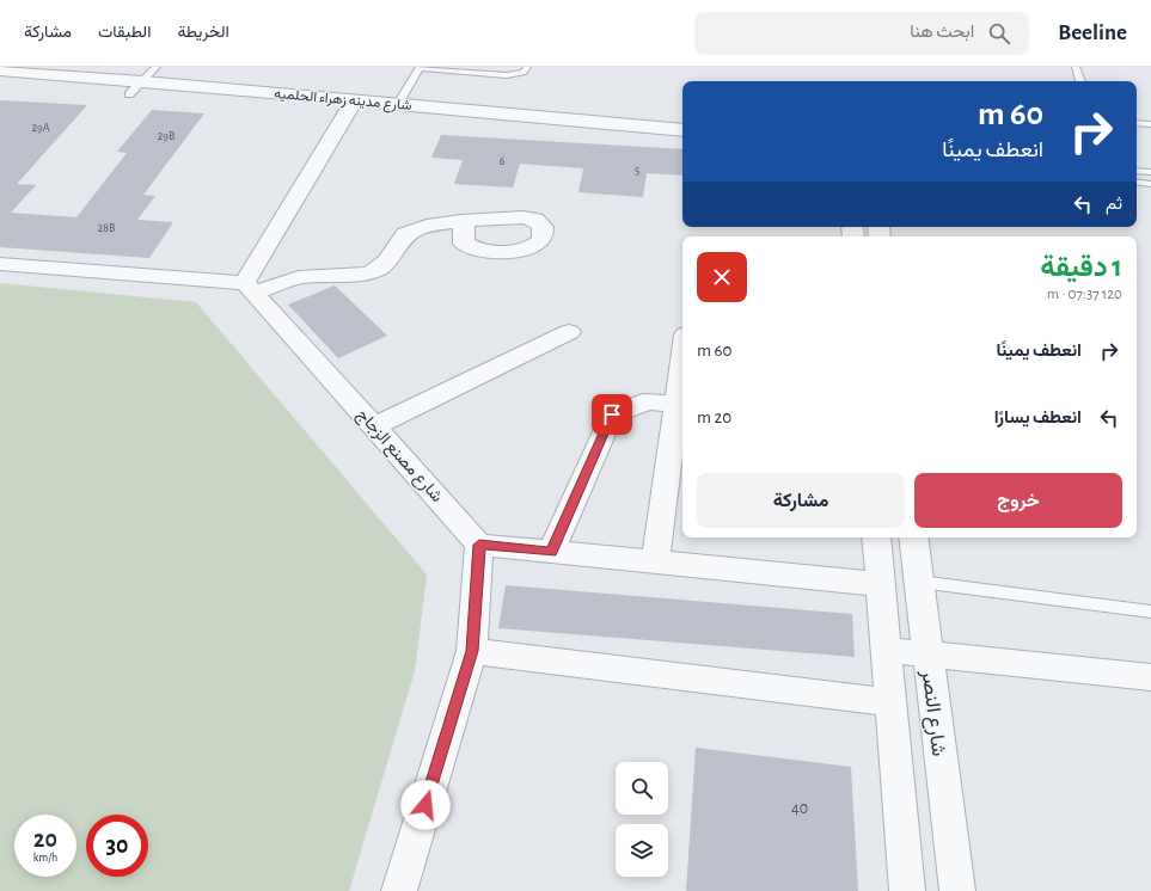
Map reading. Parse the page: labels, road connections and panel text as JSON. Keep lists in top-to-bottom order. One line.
{"streets":{"street":["شارع مدينه زهراء الحلميه","شارع مصنع الزجاج","شارع النصر"]},"house_numbers":["29A","29B","6","5","28B","40"],"page":{"header":"Beeline","search":"ابحث هنا","nav":["الخريطة","الطبقات","مشاركة"],"turn":["60 m","انعطف يمينًا"],"then":"ثم","heading":["1 دقيقة","120 m · 07:37"],"list":[{"name":"انعطف يمينًا","value":"60 m"},{"name":"انعطف يسارًا","value":"20 m"}],"buttons":["خروج","مشاركة"],"speed":"20 km/h","limit":"30"}}
